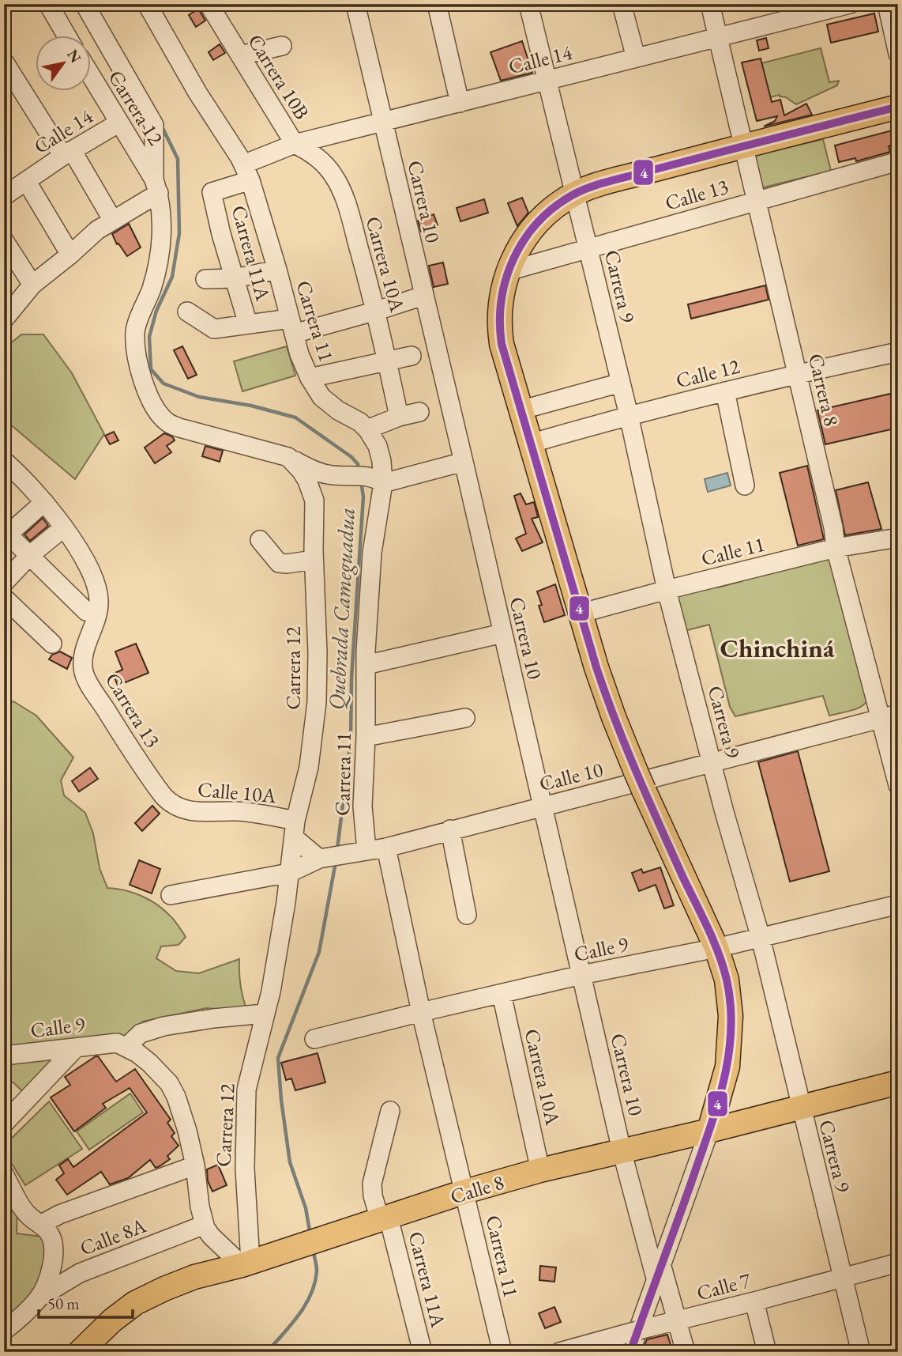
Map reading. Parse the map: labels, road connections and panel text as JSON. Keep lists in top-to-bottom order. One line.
{"streets":{"main road":["Calle 8"],"street":["Calle 14","Carrera 10B","Carrera 12","Calle 13","Carrera 10","Carrera 11A","Carrera 10A","Carrera 9","Carrera 11","Calle 12","Carrera 8","Calle 11","Carrera 13","Calle 10","Calle 10A","Calle 9","Calle 8A","Calle 7"]},"crossings":[["Calle 14","Carrera 10B"],["Calle 14","Carrera 12"],["Calle 14","Carrera 10"],["Calle 14","Carrera 11A"],["Calle 14","Carrera 10A"],["Calle 14","Carrera 9"],["Calle 14","Carrera 11"],["Calle 14","Carrera 8"],["Carrera 10B","Carrera 10A"],["Carrera 12","Calle 10"],["Carrera 12","Calle 10A"],["Carrera 12","Calle 9"],["Carrera 12","Calle 8"],["Calle 13","Carrera 9"],["Calle 13","Carrera 8"],["Carrera 10","Calle 10"],["Carrera 10","Calle 9"],["Carrera 10","Calle 8"],["Carrera 10","Calle 7"],["Carrera 11A","Calle 8"],["Carrera 10A","Calle 9"],["Carrera 10A","Calle 8"],["Carrera 9","Calle 12"],["Carrera 9","Calle 11"],["Carrera 9","Calle 10"],["Carrera 9","Calle 9"],["Carrera 9","Calle 8"],["Carrera 9","Calle 7"],["Carrera 11","Calle 10"],["Carrera 11","Calle 9"],["Carrera 11","Calle 8"],["Calle 12","Carrera 8"],["Carrera 8","Calle 11"],["Carrera 8","Calle 10"],["Carrera 13","Calle 10A"]],"districts":["Chinchiná"],"water":["Quebrada Cameguadua"],"lines":["transit line 4"],"scale_bar":"50 m","north":"top right"}
